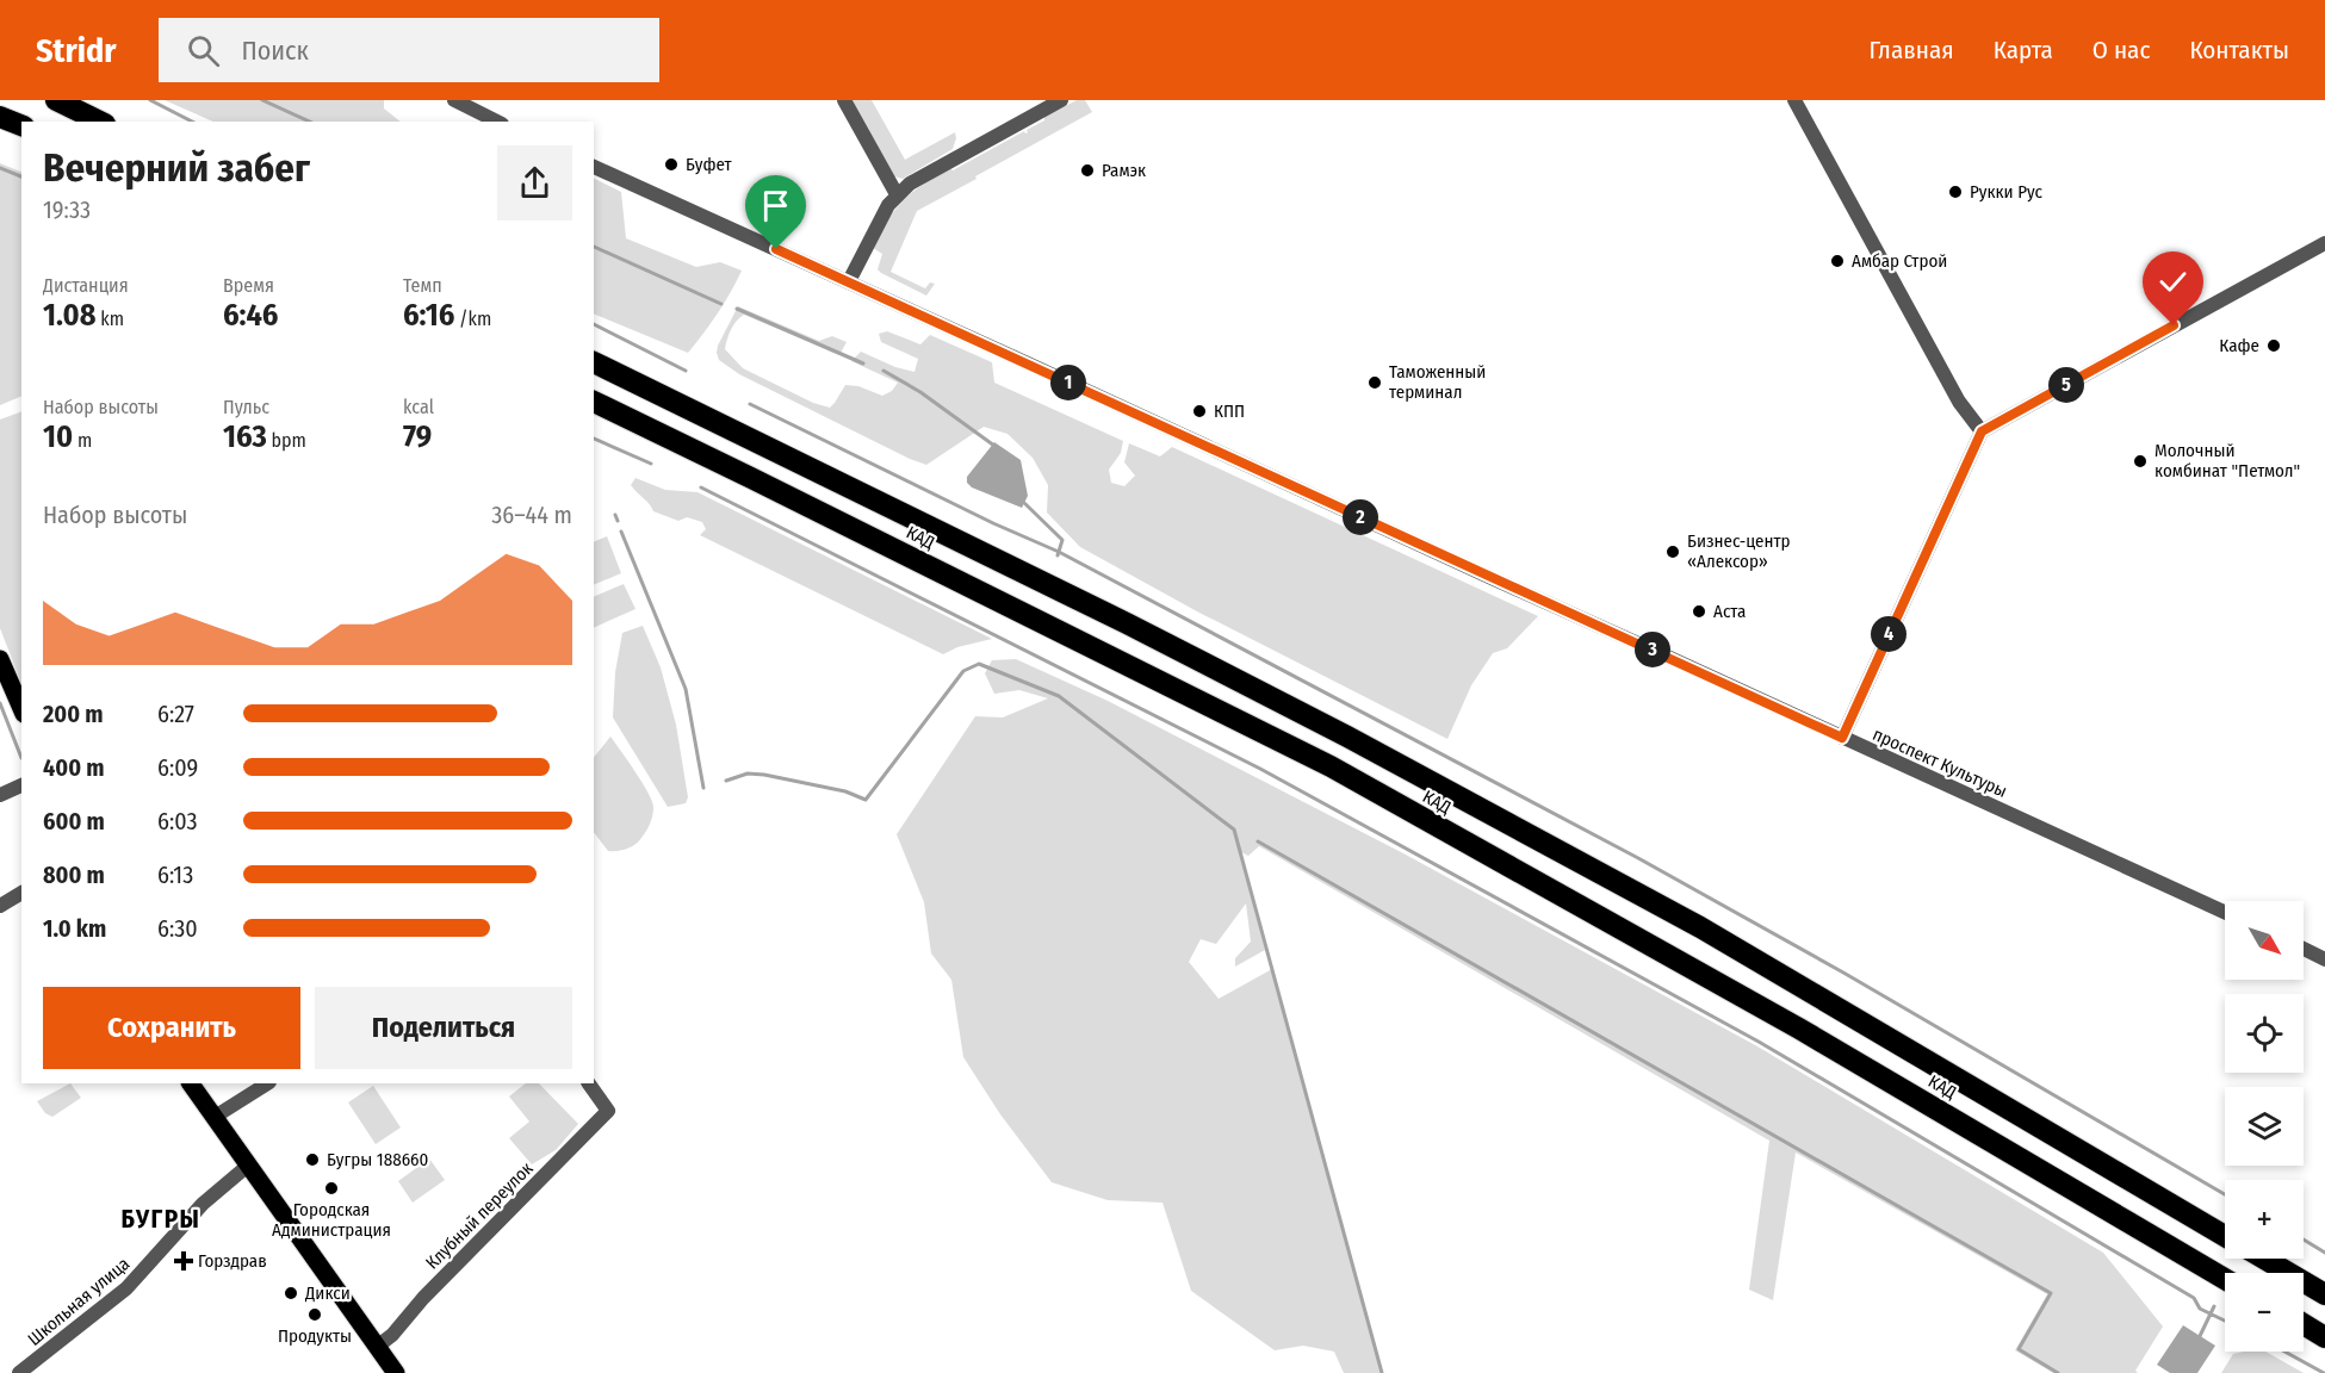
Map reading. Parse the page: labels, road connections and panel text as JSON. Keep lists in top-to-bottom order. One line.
{"streets":{"highway":["КАД"],"street":["проспект Культуры","Клубный переулок","Школьная улица"]},"districts":["БУГРЫ"],"places":{"other":["Буфет","Рамэк","Рукки Рус","Амбар Строй","Кафе","Таможенный терминал","КПП","Молочный комбинат \"Петмол\"","Бизнес-центр «Алексор»","Аста","Бугры 188660","Городская Администрация","Дикси","Продукты"],"health":["Горздрав"]},"north":"bottom right","page":{"header":"Stridr","search":"Поиск","nav":["Главная","Карта","О нас","Контакты"],"heading":["Вечерний забег","19:33"],"stats":[["Дистанция","1.08 km"],["Время","6:46"],["Темп","6:16 /km"],["Набор высоты","10 m"],["Пульс","163 bpm"],["kcal","79"]],"pins":["1","5","2","4","3"],"chart":["Набор высоты","36–44 m"],"list":[{"name":"200 m","note":"6:27"},{"name":"400 m","note":"6:09"},{"name":"600 m","note":"6:03"},{"name":"800 m","note":"6:13"},{"name":"1.0 km","note":"6:30"}],"map_buttons":["+","−"],"buttons":["Сохранить","Поделиться"]}}
